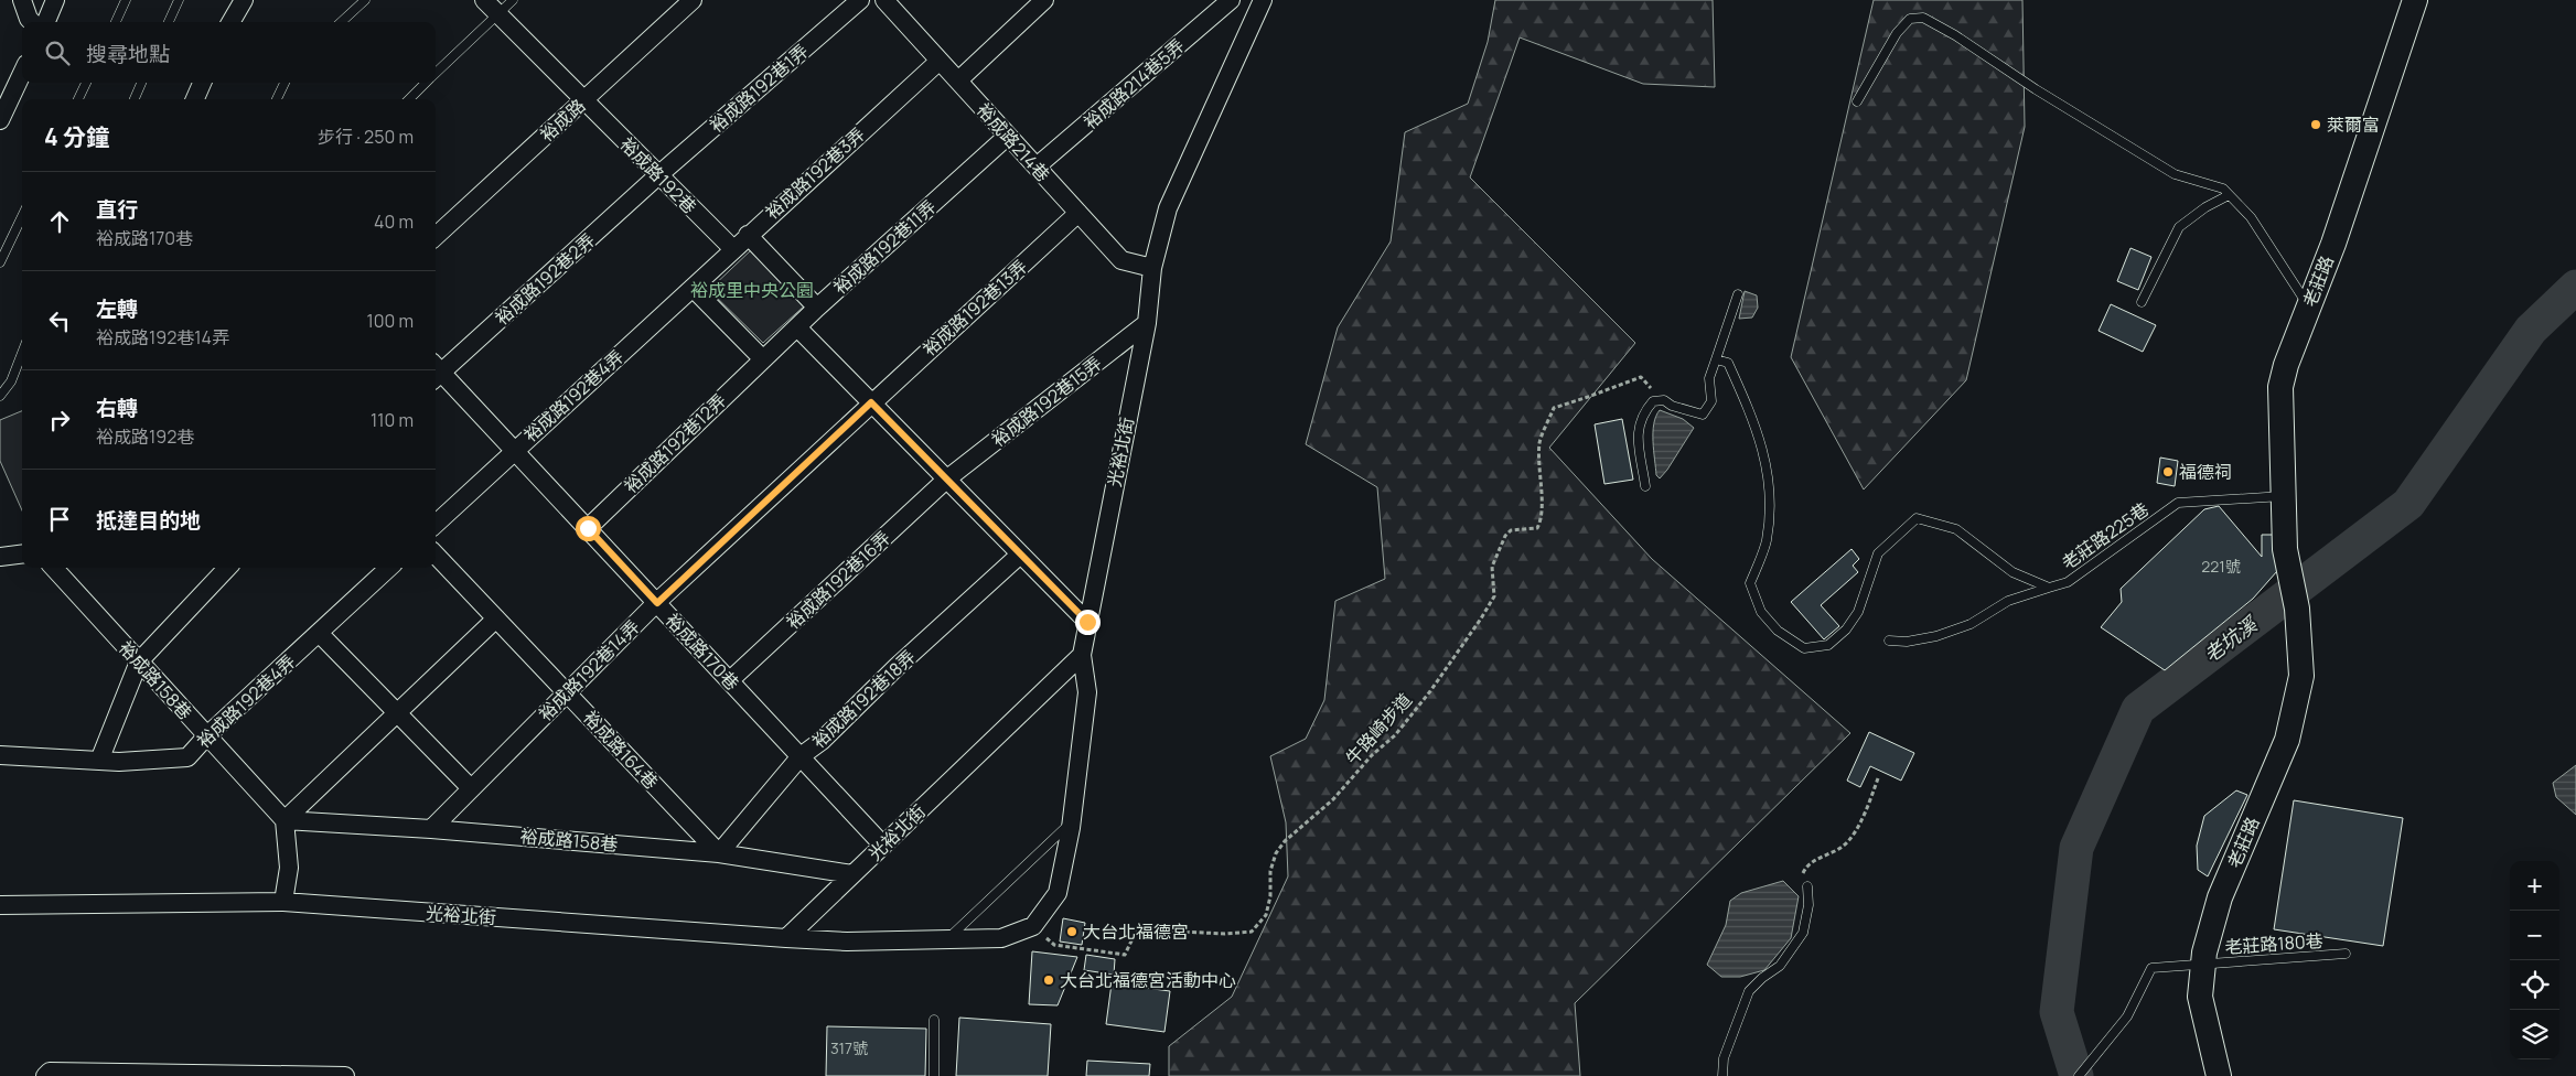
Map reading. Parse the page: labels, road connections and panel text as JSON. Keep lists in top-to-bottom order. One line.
{"streets":{"street":["裕成路214巷5弄","裕成路192巷1弄","裕成路","裕成路214巷","裕成路192巷3弄","裕成路192巷","裕成路192巷11弄","裕成路192巷2弄","老莊路","裕成路192巷13弄","裕成路192巷4弄","裕成路192巷15弄","裕成路192巷12弄","光裕北街","裕成路192巷16弄","裕成路170巷","裕成路192巷14弄","裕成路158巷","裕成路192巷18弄","裕成路164巷"],"lane":["老莊路225巷","老莊路180巷"],"path":["牛路崎步道"]},"crossings":[["裕成路214巷5弄","裕成路214巷"],["裕成路192巷1弄","裕成路192巷"],["裕成路192巷1弄","裕成路192巷2弄"],["裕成路","裕成路192巷"],["裕成路214巷","裕成路192巷3弄"],["裕成路214巷","裕成路192巷11弄"],["裕成路214巷","裕成路192巷13弄"],["裕成路214巷","光裕北街"],["裕成路192巷3弄","裕成路192巷"],["裕成路192巷3弄","裕成路192巷4弄"],["裕成路192巷","裕成路192巷2弄"],["裕成路192巷11弄","裕成路192巷12弄"],["老莊路","老莊路225巷"],["老莊路","老莊路180巷"],["裕成路192巷13弄","裕成路192巷14弄"],["裕成路192巷4弄","裕成路170巷"],["裕成路192巷4弄","裕成路158巷"],["裕成路192巷15弄","光裕北街"],["裕成路192巷15弄","裕成路192巷16弄"],["裕成路192巷12弄","裕成路170巷"],["光裕北街","裕成路170巷"],["光裕北街","裕成路158巷"],["裕成路192巷16弄","裕成路170巷"],["裕成路170巷","裕成路192巷14弄"],["裕成路170巷","裕成路192巷18弄"],["裕成路192巷14弄","裕成路158巷"],["裕成路192巷14弄","裕成路164巷"],["裕成路158巷","裕成路192巷18弄"],["裕成路158巷","裕成路164巷"],["裕成路192巷18弄","裕成路164巷"]],"water":["老坑溪"],"parks":["裕成里中央公園"],"places":["萊爾富","福德祠","大台北福德宮","大台北福德宮活動中心"],"house_numbers":["221號","317號"],"page":{"search":"搜尋地點","heading":["4 分鐘","步行 · 250 m"],"list":[["直行","裕成路170巷","40 m"],["左轉","裕成路192巷14弄","100 m"],["右轉","裕成路192巷","110 m"],"抵達目的地"],"map_buttons":["+","−"]}}
